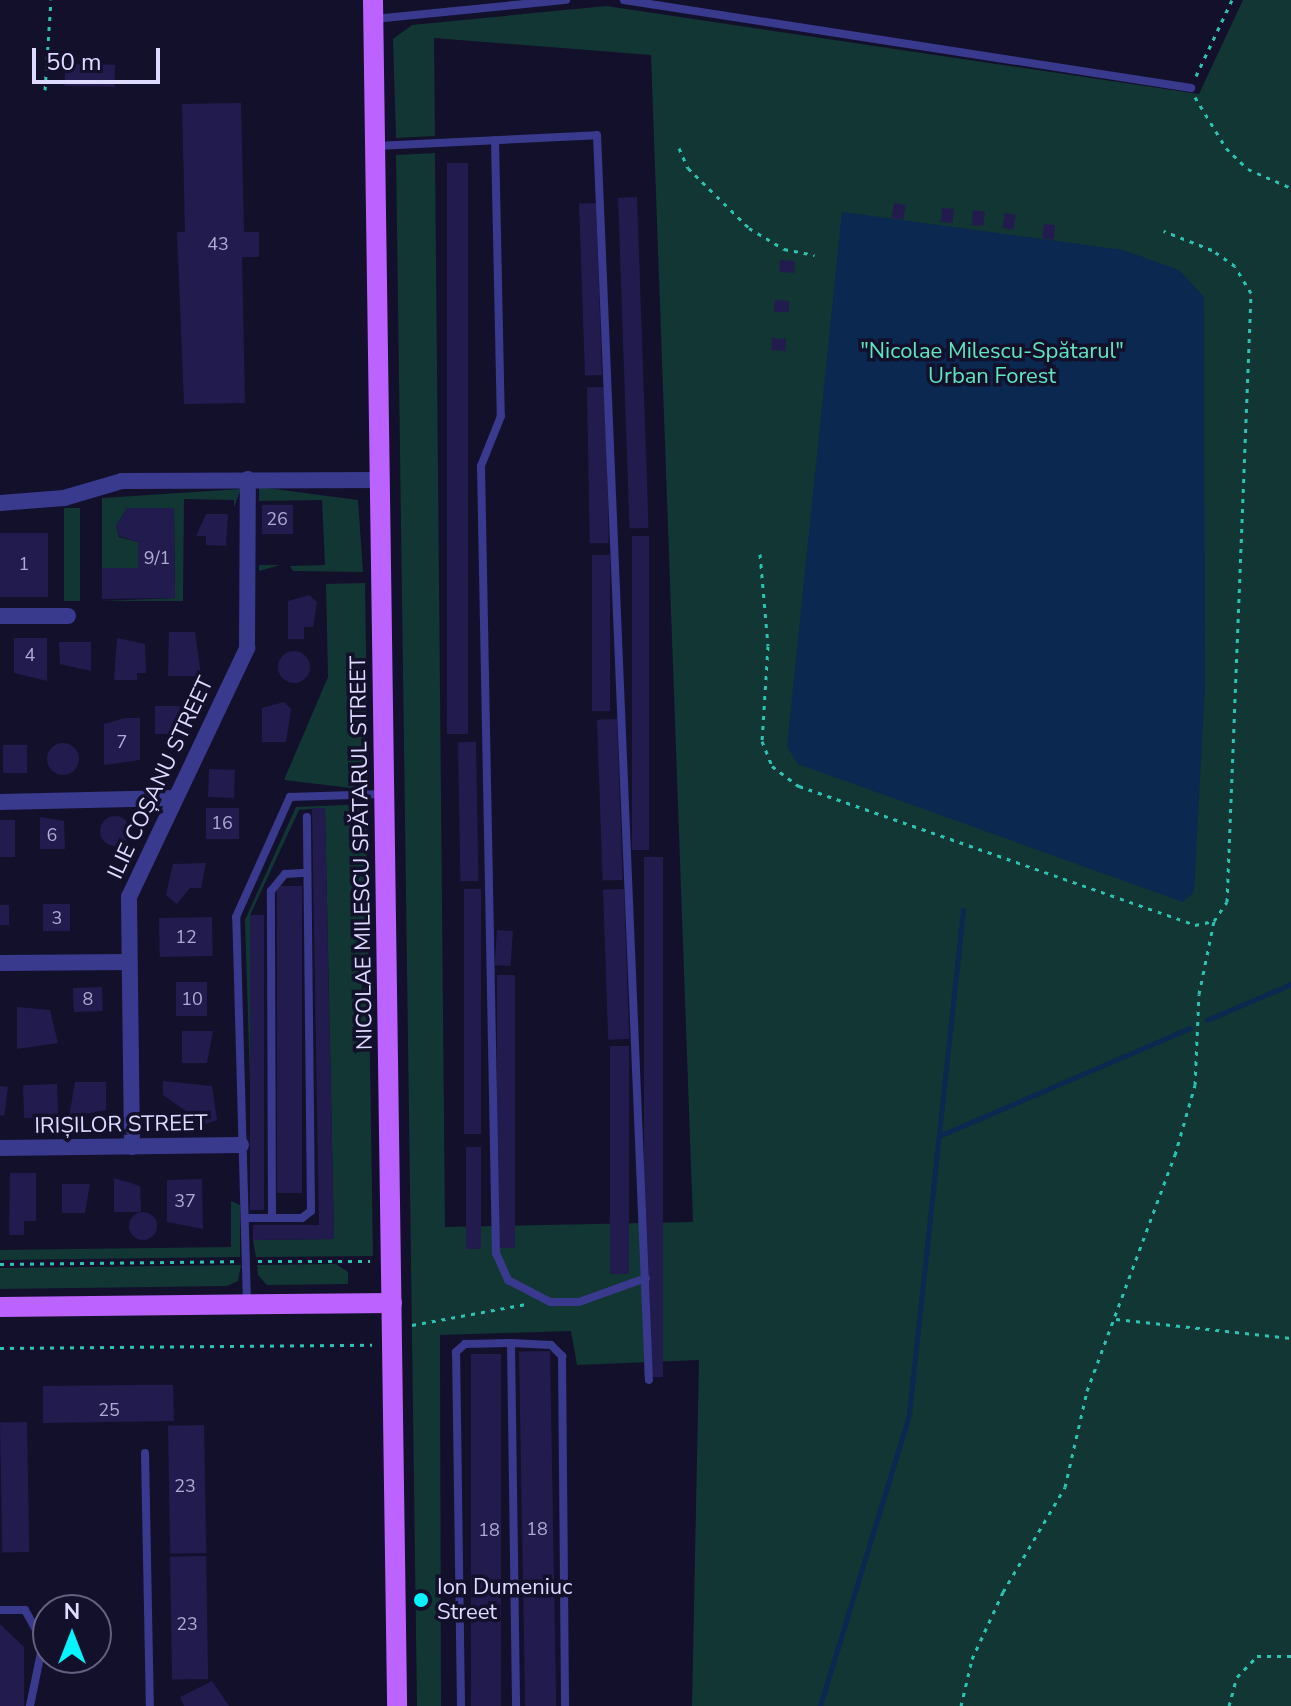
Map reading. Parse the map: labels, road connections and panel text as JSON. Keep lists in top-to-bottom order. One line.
{"streets":{"main road":["NICOLAE MILESCU SPĂTARUL STREET"],"street":["ILIE COȘANU STREET","IRIȘILOR STREET"]},"crossings":[["ILIE COȘANU STREET","IRIȘILOR STREET"]],"parks":["\"Nicolae Milescu-Spătarul\" Urban Forest"],"places":["Ion Dumeniuc Street"],"house_numbers":["43","26","9/1","1","4","7","16","6","3","12","8","10","37","25","23","18","18","23"],"scale_bar":"50 m","north":"top"}
